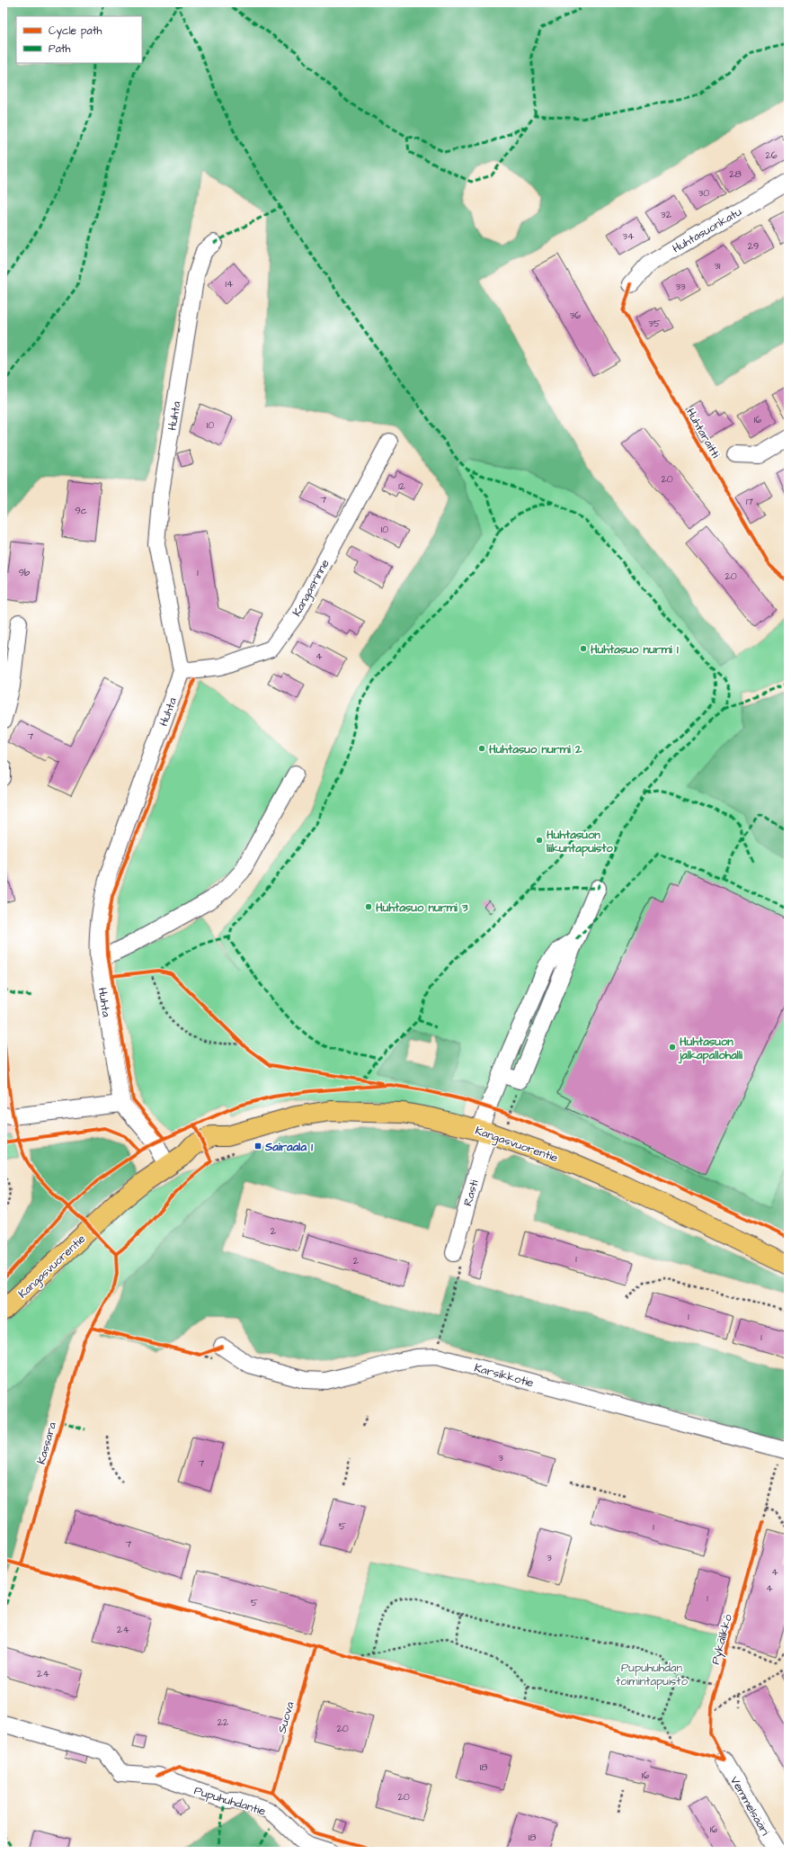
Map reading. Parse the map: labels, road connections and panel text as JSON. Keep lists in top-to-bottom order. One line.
{"streets":{"main road":["Kangasvuorentie"],"street":["Huhtasuonkatu","Huhta","Kangasrinne","Rasti","Karsikkotie","Pupuhuhdantie","Vemmelsääri"],"cycle path":["Huhtaraitti","Kassara","Pykälikkö","Suova"]},"crossings":[["Huhta","Kangasrinne"],["Kangasvuorentie","Rasti"]],"parks":["Pupuhuhdan toimintapuisto"],"places":{"other":["Huhtasuo nurmi 1","Huhtasuo nurmi 2","Huhtasuon liikuntapuisto","Huhtasuo nurmi 3","Huhtasuon jalkapallohalli"],"transit":["Sairaala 1"]},"house_numbers":["26","28","30","32","34","29","31","14","33","36","35","16","10","20","12","7","17","9c","10","9b","1","20","4","7","2","1","2","1","1","3","7","5","1","7","3","4","4","1","5","24","24","22","20","18","16","20","16","18"],"legend":["Cycle path","Path"]}
